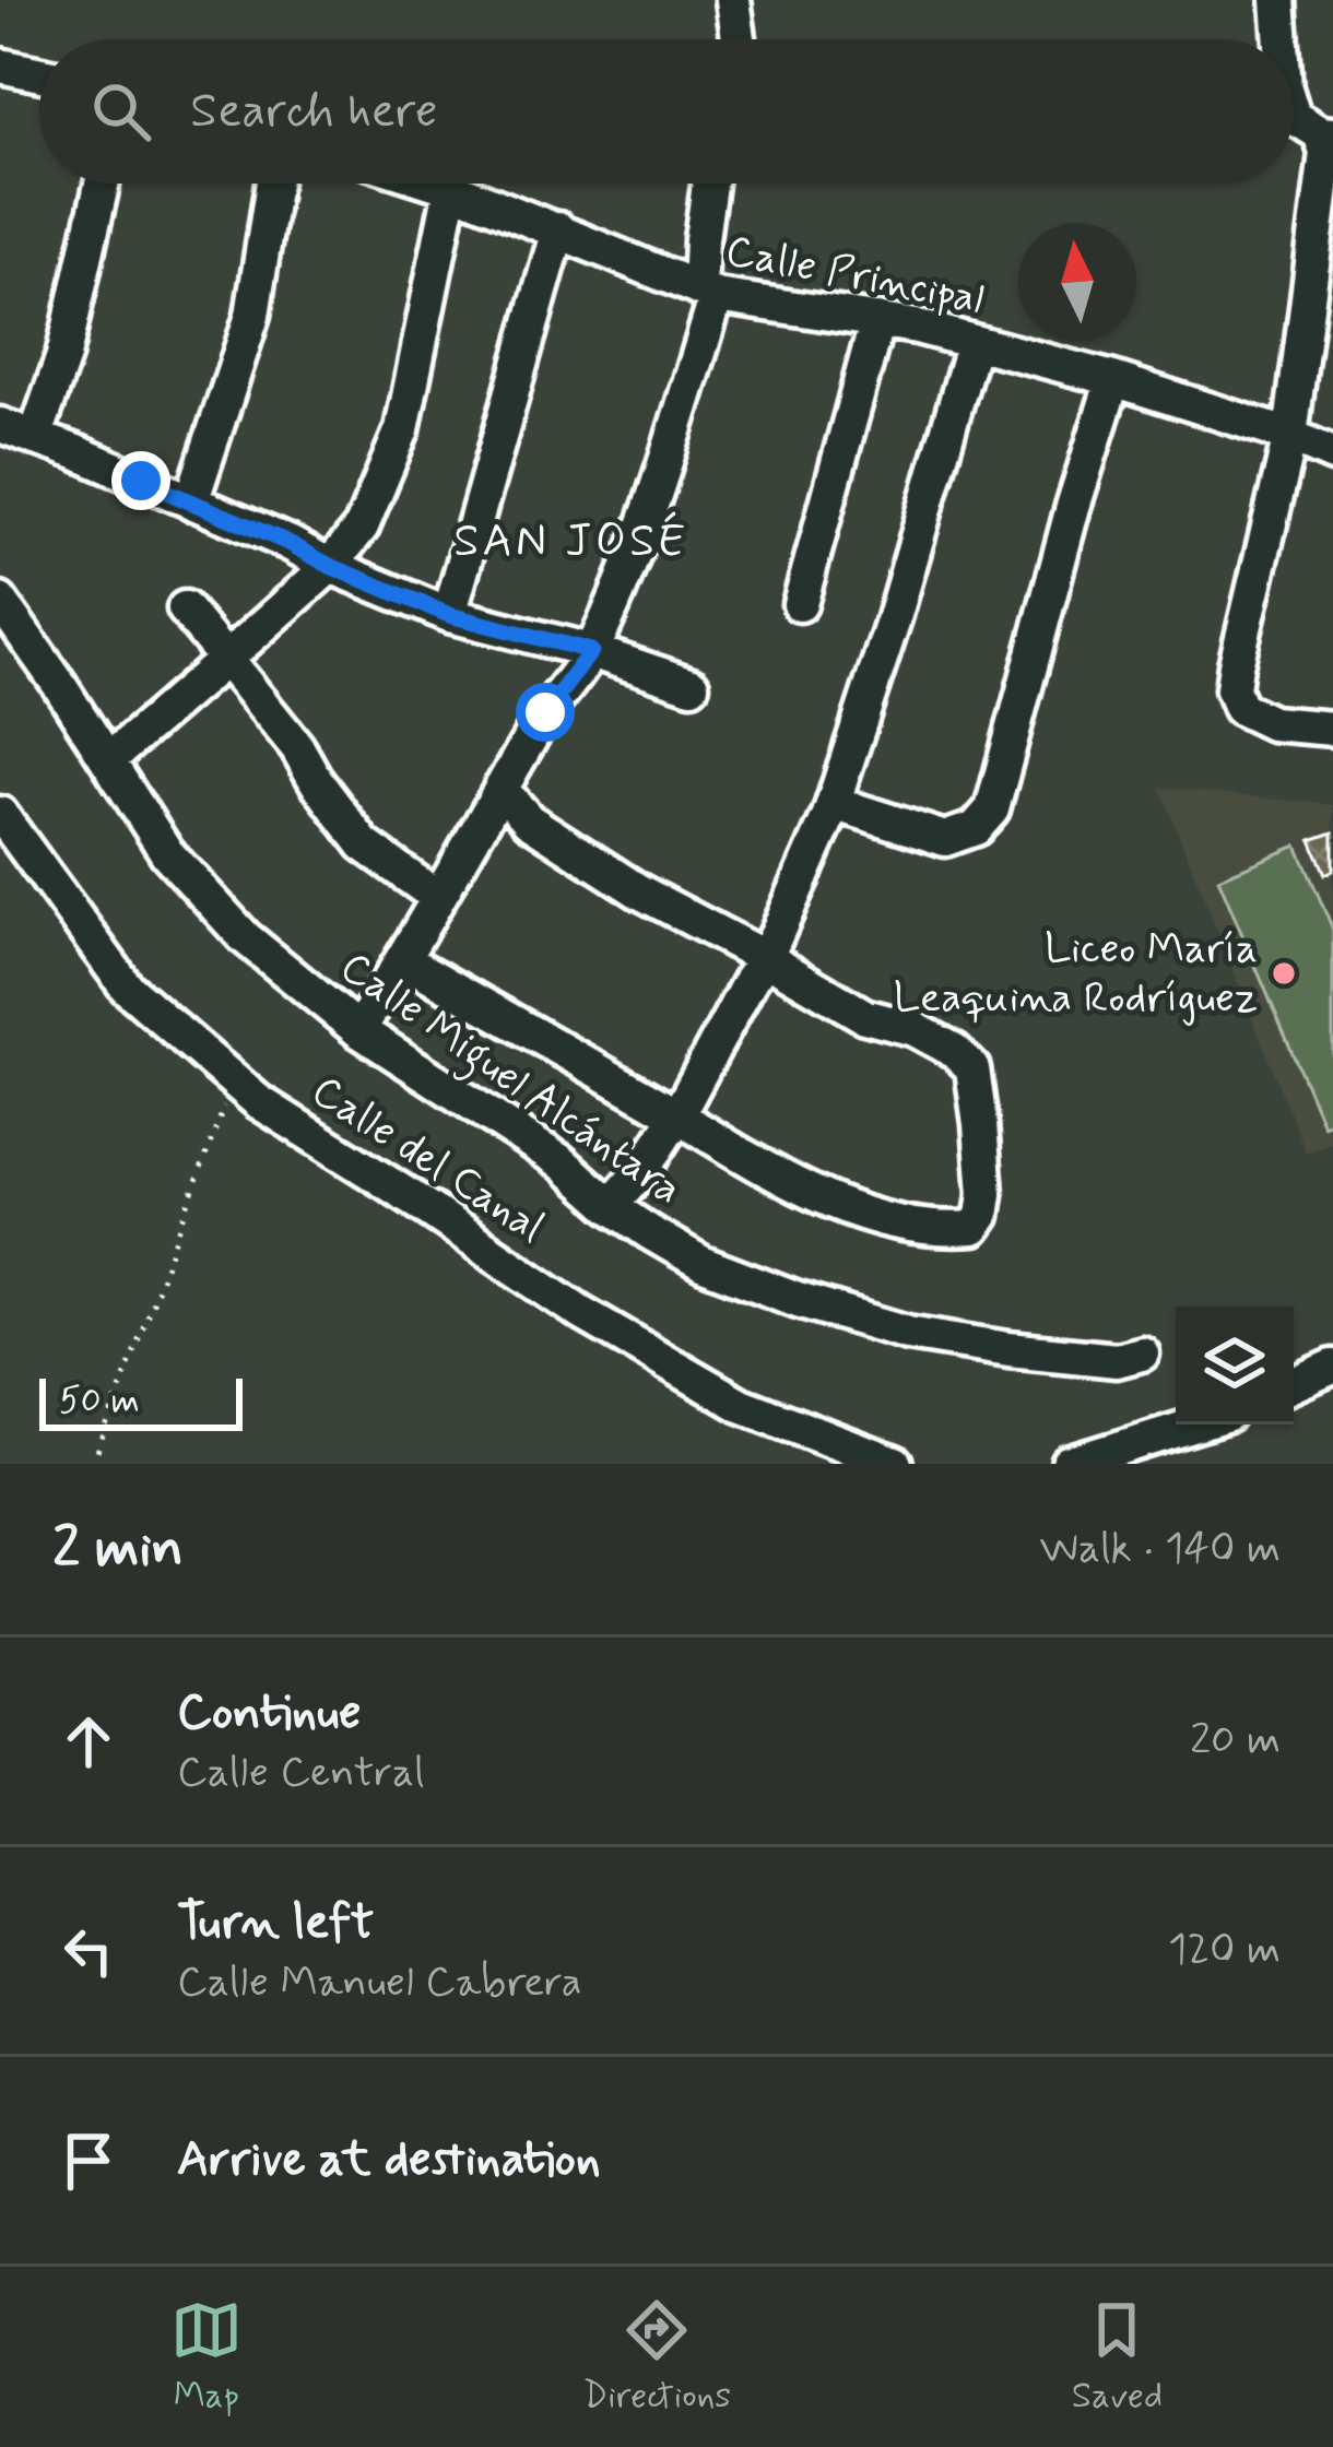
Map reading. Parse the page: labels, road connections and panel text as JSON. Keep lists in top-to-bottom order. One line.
{"streets":{"street":["Calle Principal","Calle Miguel Alcántara","Calle del Canal"]},"districts":["SAN JOSÉ"],"places":["Liceo María Leaquina Rodríguez"],"scale_bar":"50 m","north":"top","page":{"search":"Search here","scale":"50 m","heading":["2 min","Walk · 140 m"],"list":[["Continue","Calle Central","20 m"],["Turn left","Calle Manuel Cabrera","120 m"],"Arrive at destination"],"nav":["Map","Directions","Saved"]}}
